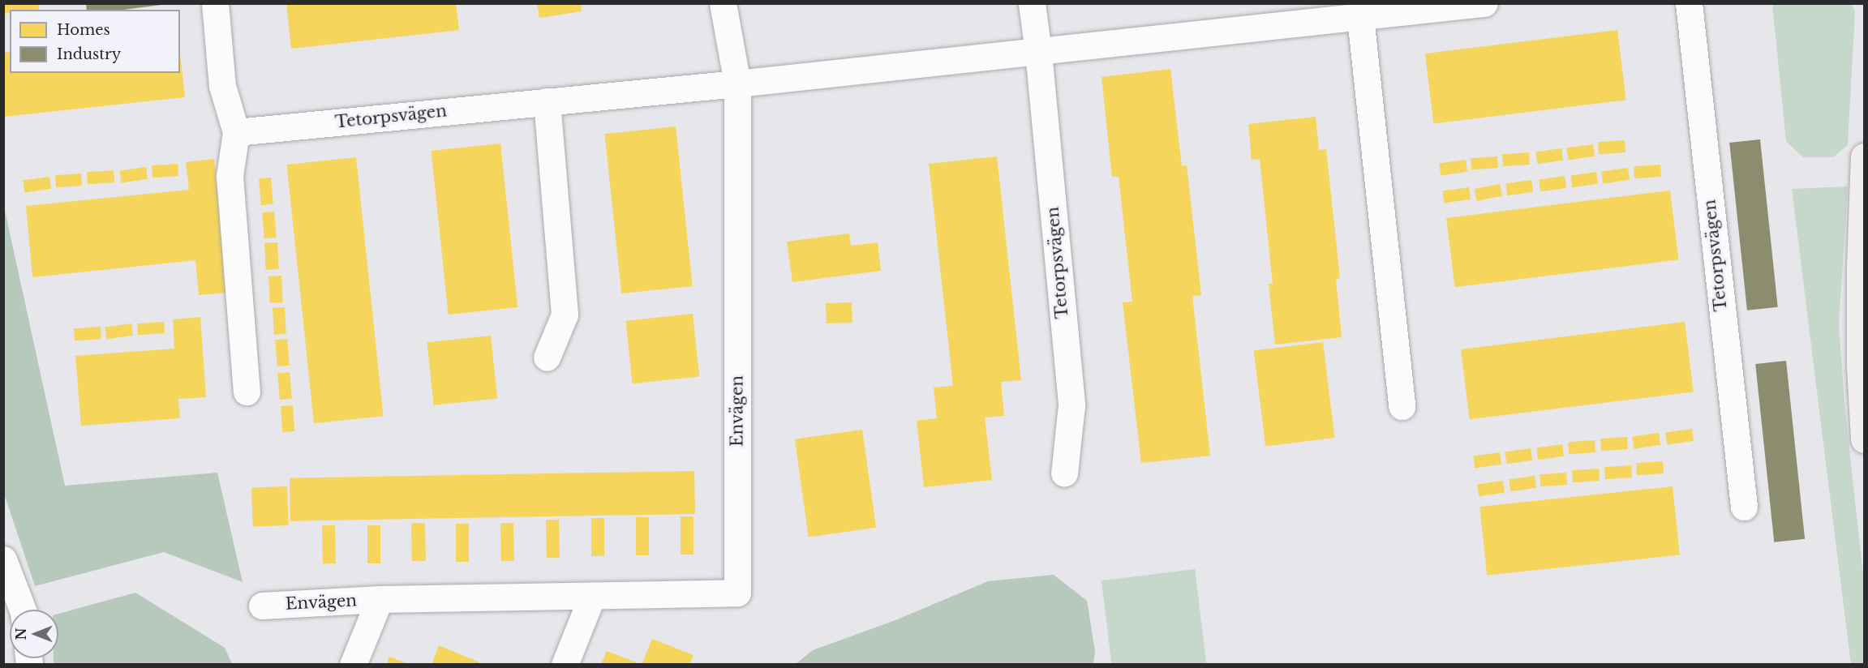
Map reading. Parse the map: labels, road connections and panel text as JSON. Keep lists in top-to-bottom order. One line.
{"streets":{"street":["Tetorpsvägen","Envägen"]},"crossings":[["Tetorpsvägen","Envägen"]],"legend":["Homes","Industry"],"north":"left"}
